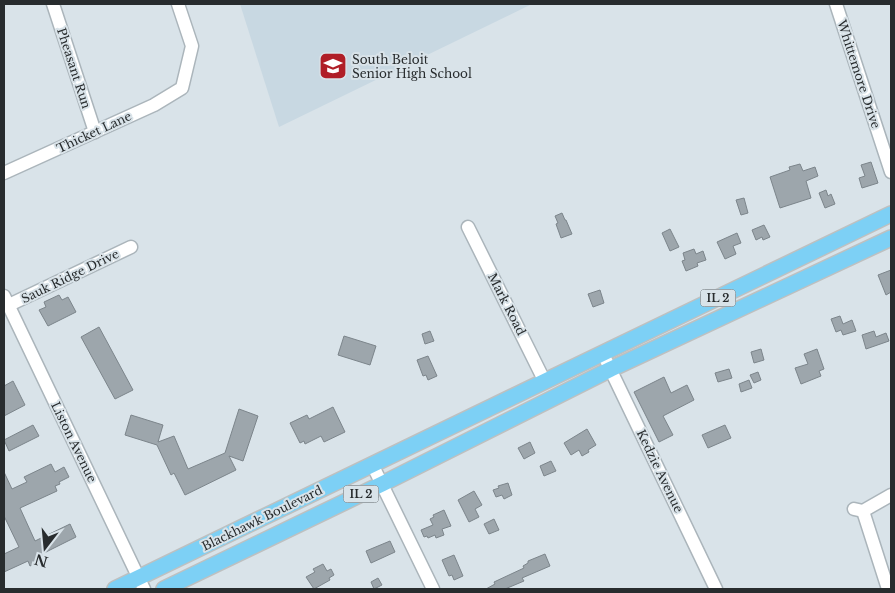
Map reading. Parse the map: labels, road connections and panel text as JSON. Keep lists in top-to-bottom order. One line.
{"streets":{"main road":["IL 2","Blackhawk Boulevard"],"street":["Pheasant Run","Whittemore Drive","Thicket Lane","Sauk Ridge Drive","Mark Road","Liston Avenue","Kedzie Avenue"]},"crossings":[["Pheasant Run","Thicket Lane"],["Sauk Ridge Drive","Liston Avenue"],["IL 2","Mark Road"],["IL 2","Kedzie Avenue"],["IL 2","Blackhawk Boulevard"],["Mark Road","Blackhawk Boulevard"],["Liston Avenue","Blackhawk Boulevard"],["Kedzie Avenue","Blackhawk Boulevard"]],"places":{"school or university":["South Beloit Senior High School"]},"north":"bottom"}
